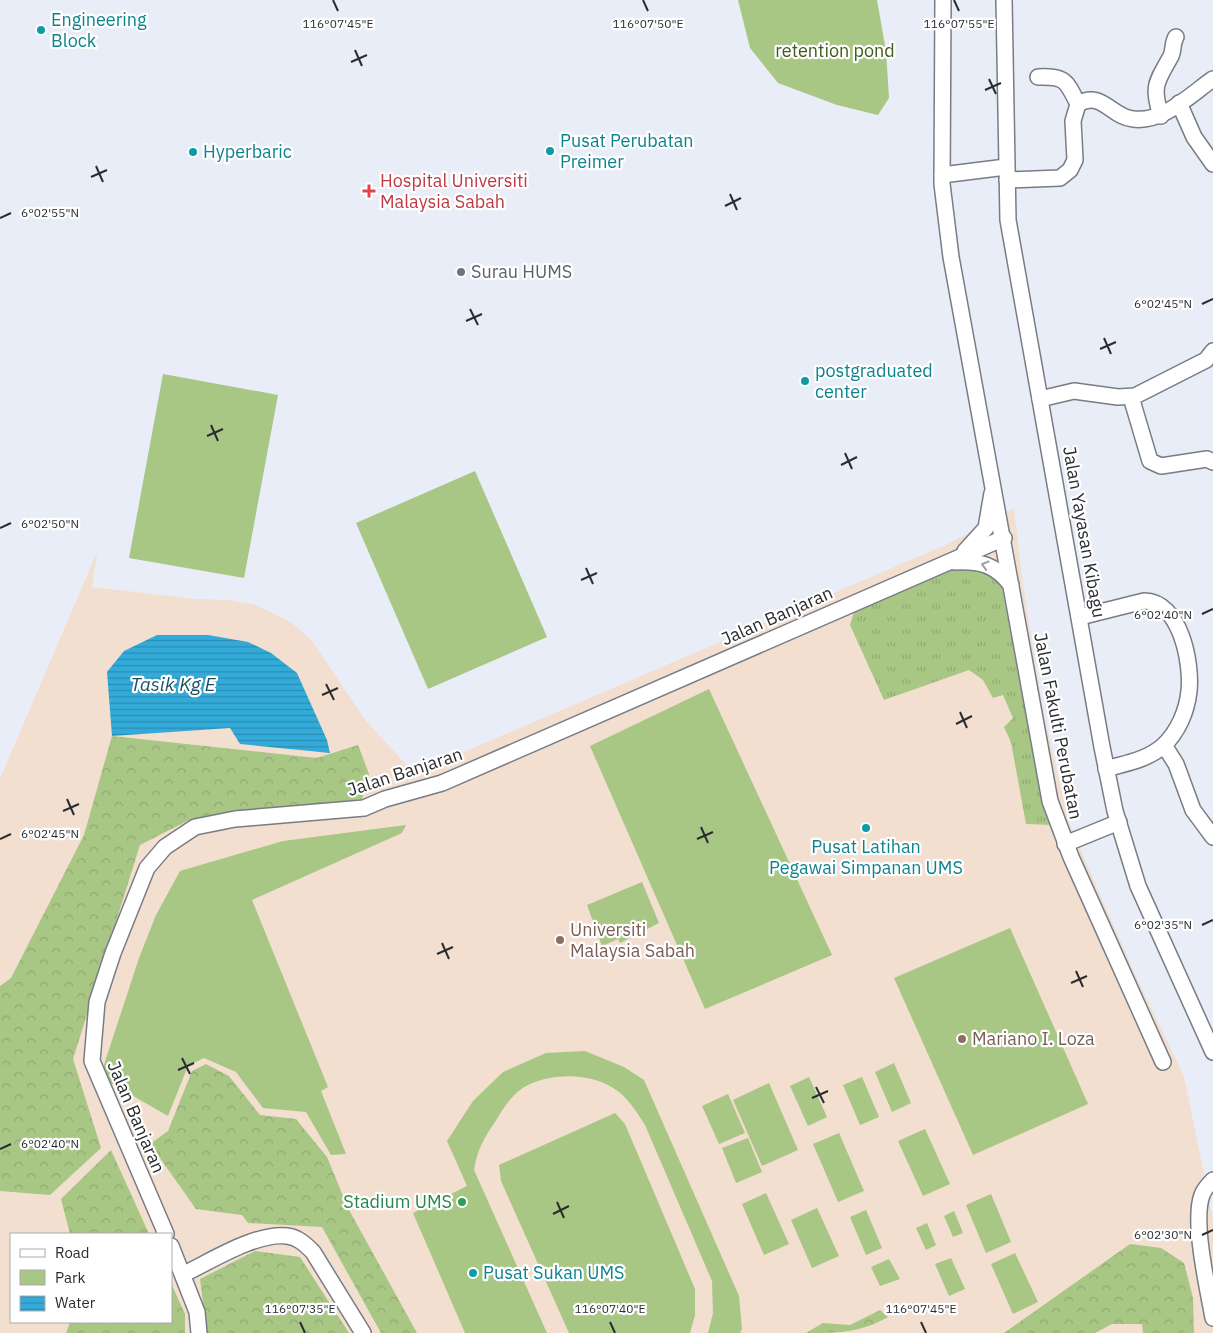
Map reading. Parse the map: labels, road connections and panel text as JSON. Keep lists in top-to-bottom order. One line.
{"streets":{"street":["Jalan Yayasan Kibagu","Jalan Banjaran","Jalan Fakulti Perubatan"]},"crossings":[["Jalan Banjaran","Jalan Fakulti Perubatan"]],"water":["Tasik Kg E"],"parks":["retention pond"],"places":{"other":["Engineering Block","Pusat Perubatan Preimer","Hyperbaric","Surau HUMS","postgraduated center","Pusat Latihan Pegawai Simpanan UMS","Universiti Malaysia Sabah","Mariano I. Loza","Stadium UMS","Pusat Sukan UMS"],"health":["Hospital Universiti Malaysia Sabah"]},"legend":["Road","Park","Water"],"coordinates":["116°07'45\"E","116°07'50\"E","116°07'55\"E","6°02'55\"N","6°02'45\"N","6°02'50\"N","6°02'40\"N","6°02'35\"N","6°02'30\"N","116°07'35\"E","116°07'40\"E"]}
